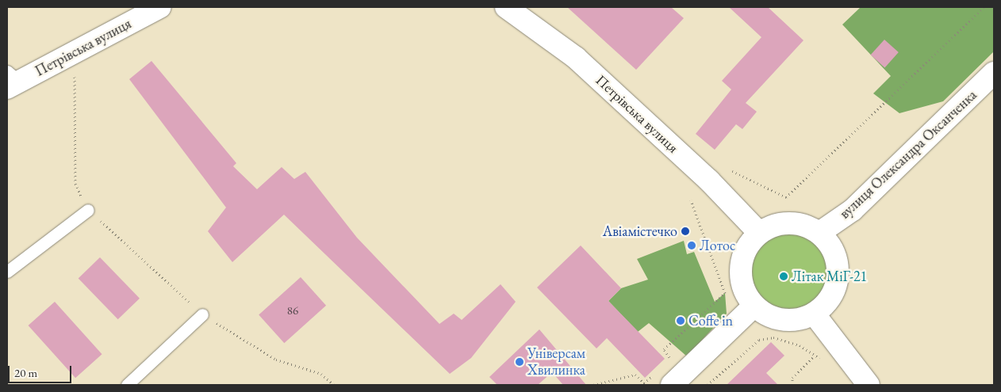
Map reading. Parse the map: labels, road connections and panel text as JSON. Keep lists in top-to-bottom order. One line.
{"streets":{"street":["Петрівська вулиця","вулиця Олександра Оксанченка"]},"crossings":[["Петрівська вулиця","вулиця Олександра Оксанченка"]],"places":["Авіамістечко","Лотос","Літак МіГ-21","Coffe in","Універсам Хвилинка"],"house_numbers":["86"],"scale_bar":"20 m"}
